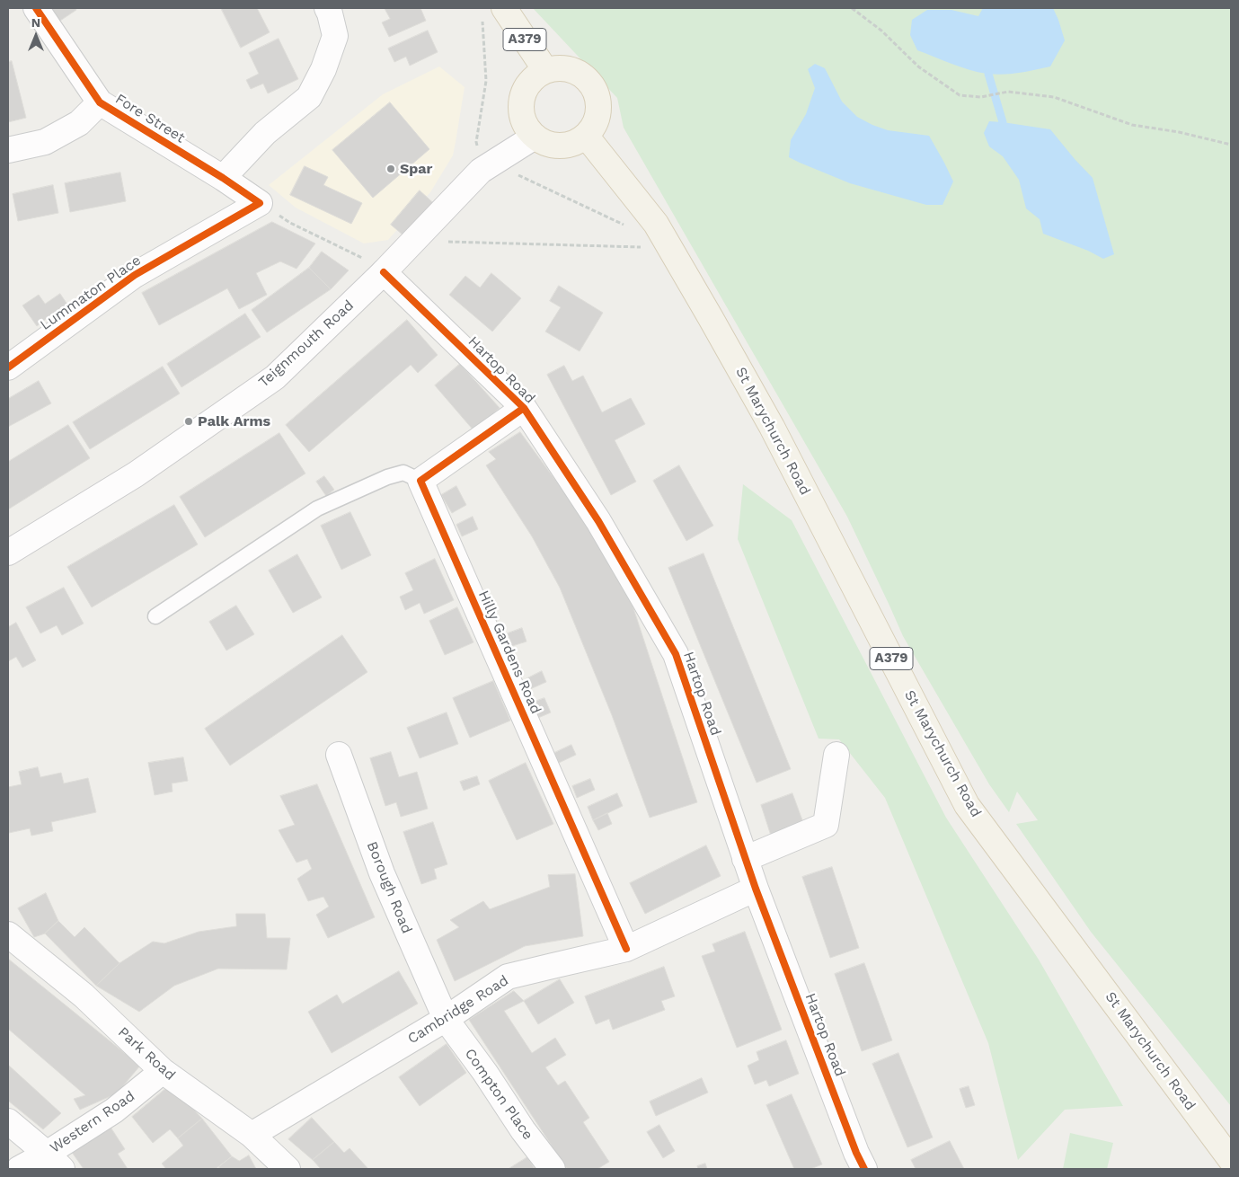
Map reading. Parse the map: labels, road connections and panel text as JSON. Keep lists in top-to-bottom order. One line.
{"streets":{"main road":["A379","St Marychurch Road"],"street":["Fore Street","Lummaton Place","Teignmouth Road","Hartop Road","Hilly Gardens Road","Borough Road","Cambridge Road","Park Road","Compton Place","Western Road"]},"crossings":[["A379","Teignmouth Road"],["A379","St Marychurch Road"],["Fore Street","Lummaton Place"],["Teignmouth Road","Hartop Road"],["Teignmouth Road","St Marychurch Road"],["Hartop Road","Cambridge Road"],["Hilly Gardens Road","Cambridge Road"],["Borough Road","Cambridge Road"],["Borough Road","Compton Place"],["Cambridge Road","Park Road"],["Cambridge Road","Compton Place"],["Park Road","Western Road"]],"places":["Spar","Palk Arms"],"north":"top"}
